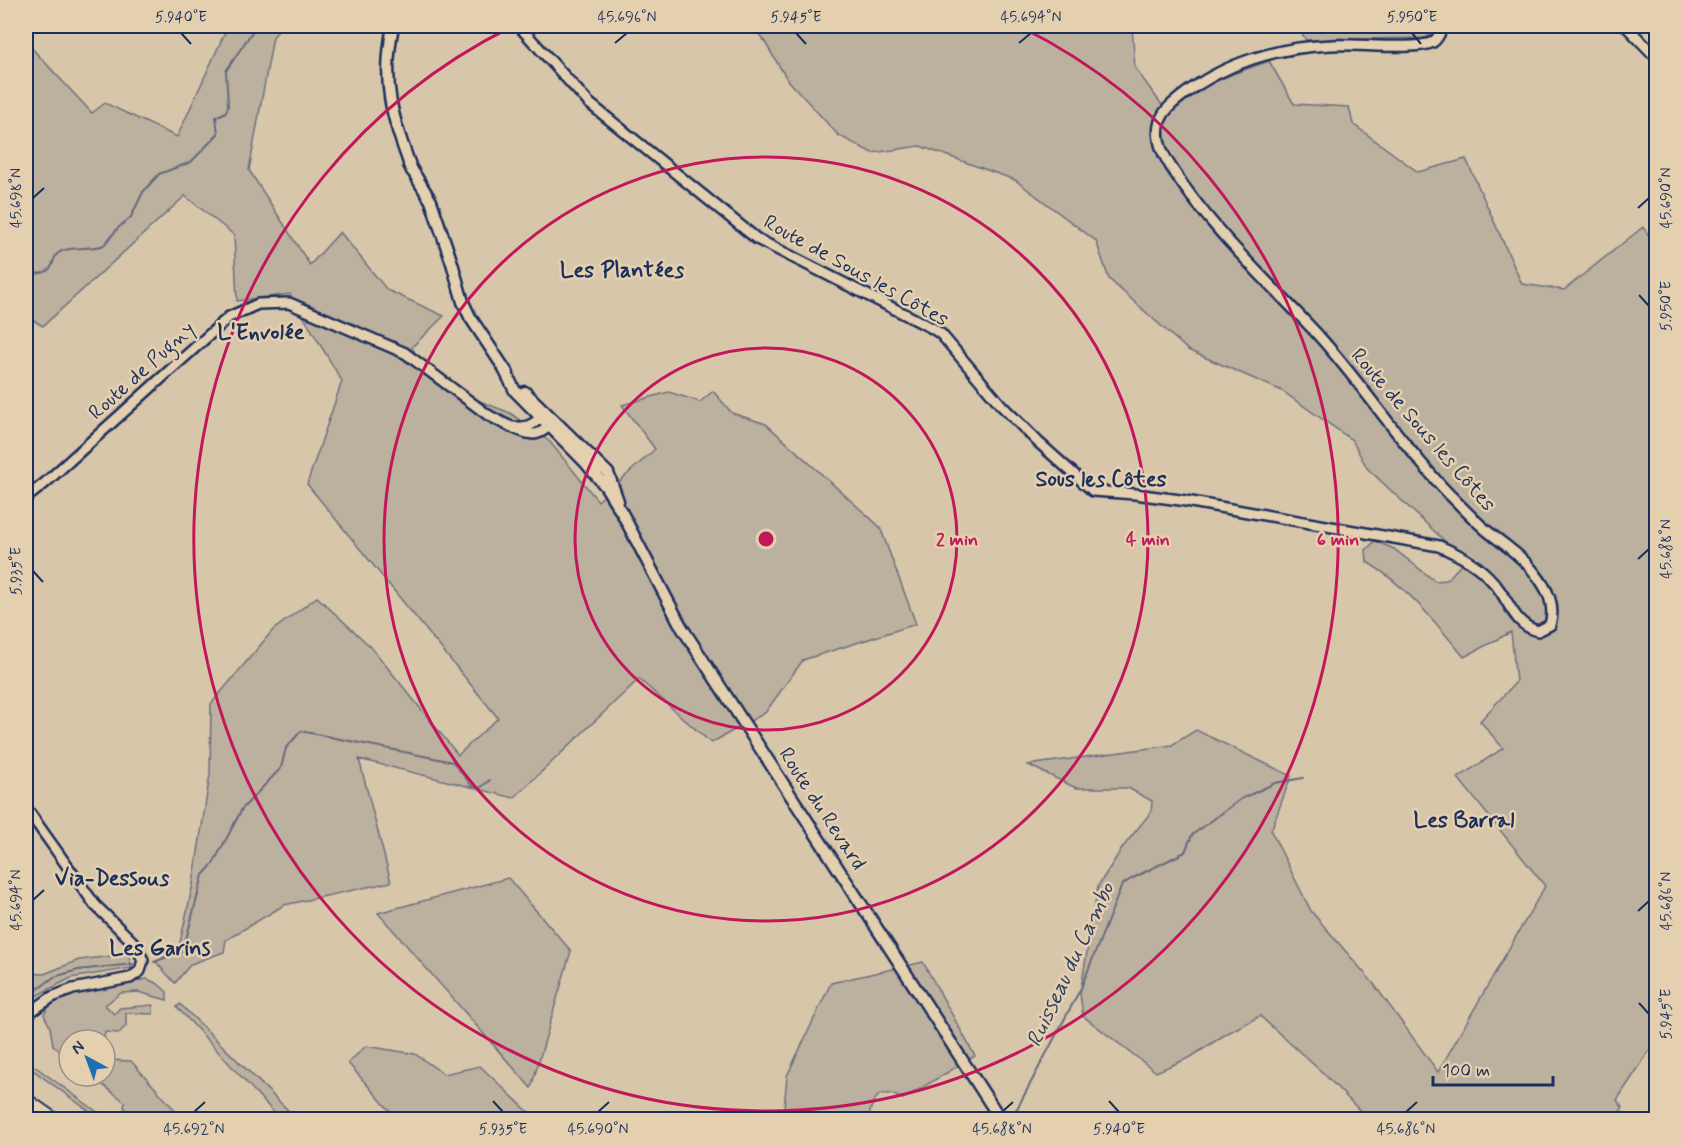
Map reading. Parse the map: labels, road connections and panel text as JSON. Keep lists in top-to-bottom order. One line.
{"streets":{"main road":["Route du Revard"],"street":["Route de Sous les Côtes","Route de Pugny"]},"crossings":[["Route de Pugny","Route du Revard"]],"districts":["Les Plantées","L'Envolée","Sous les Côtes","Les Barral","Via-Dessous","Les Garins"],"water":["Ruisseau du Cambo"],"scale_bar":"100 m","north":"top left","coordinates":["5.940°E","45.696°N","5.945°E","45.694°N","5.950°E","45.698°N","45.690°N","45.688°N","5.935°E","45.686°N","45.692°N"],"rings":["2 min","4 min","6 min"]}
